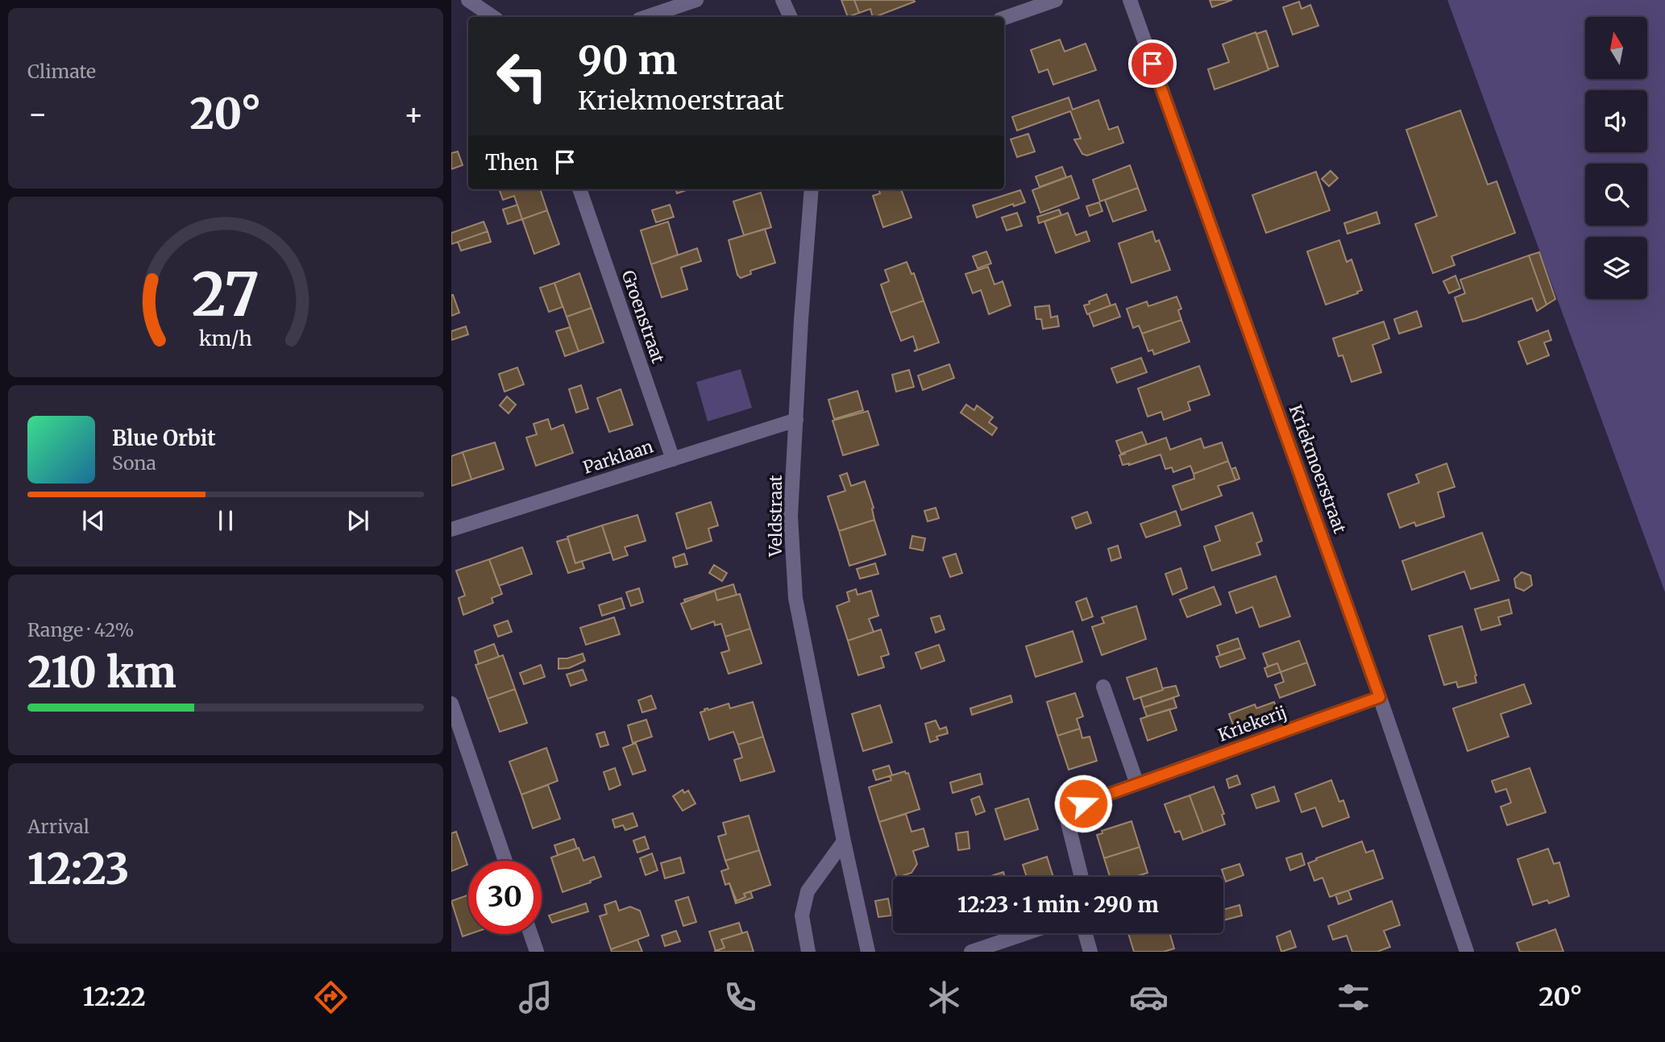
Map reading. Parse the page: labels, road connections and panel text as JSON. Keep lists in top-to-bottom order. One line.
{"streets":{"street":["Groenstraat","Parklaan","Kriekmoerstraat","Veldstraat","Kriekerij"]},"crossings":[["Groenstraat","Parklaan"],["Parklaan","Veldstraat"],["Kriekmoerstraat","Kriekerij"]],"north":"top","page":{"tile":["Climate",["Range · 42%","210 km"],["Arrival","12:23"]],"turn":["90 m","Kriekmoerstraat"],"heat":["−","20°","+"],"then":"Then","song":["Blue Orbit","Sona"],"limit":"30","trip":"12:23 · 1 min · 290 m","tabs":["12:22","20°"],"gauge":["27","km/h"]}}
